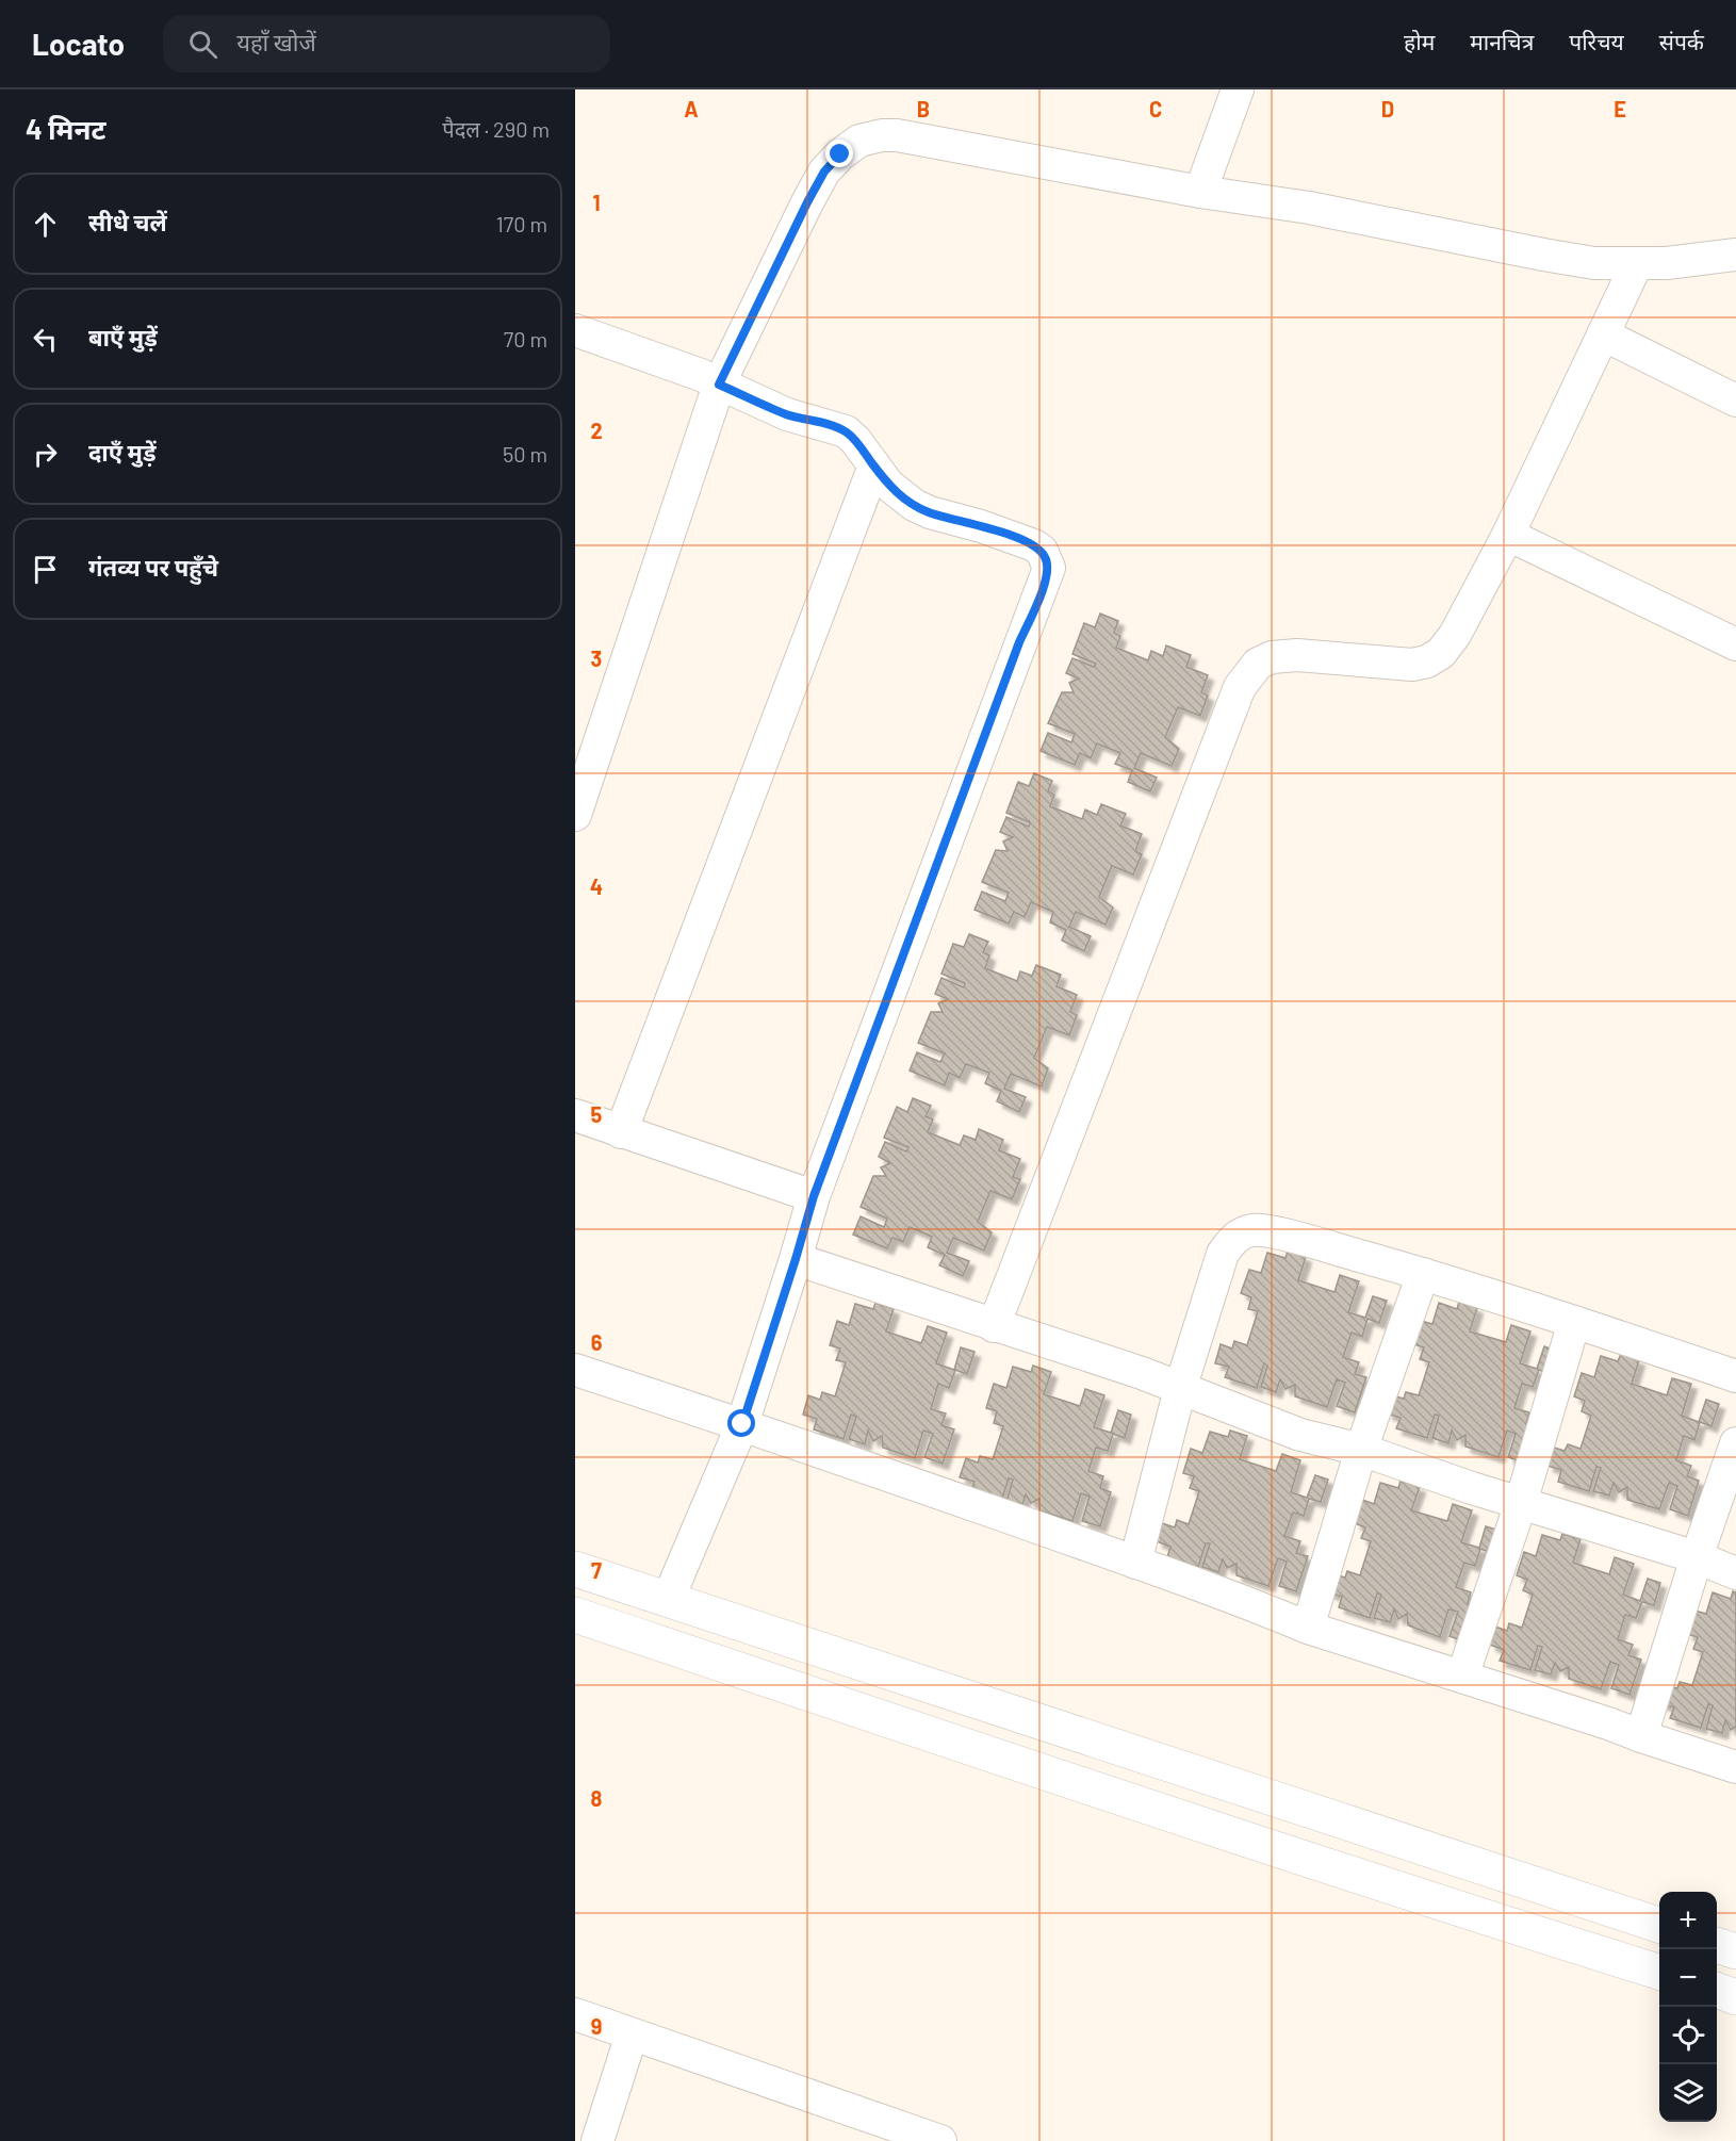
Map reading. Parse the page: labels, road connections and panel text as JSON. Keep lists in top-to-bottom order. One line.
{"page":{"header":"Locato","search":"यहाँ खोजें","nav":["होम","मानचित्र","परिचय","संपर्क"],"heading":["4 मिनट","पैदल · 290 m"],"list":[["सीधे चलें","170 m"],["बाएँ मुड़ें","70 m"],["दाएँ मुड़ें","50 m"],"गंतव्य पर पहुँचे"],"map_buttons":["+","−"]},"grid":{"columns":["A","B","C","D","E"],"rows":["1","2","3","4","5","6","7","8","9"]}}
